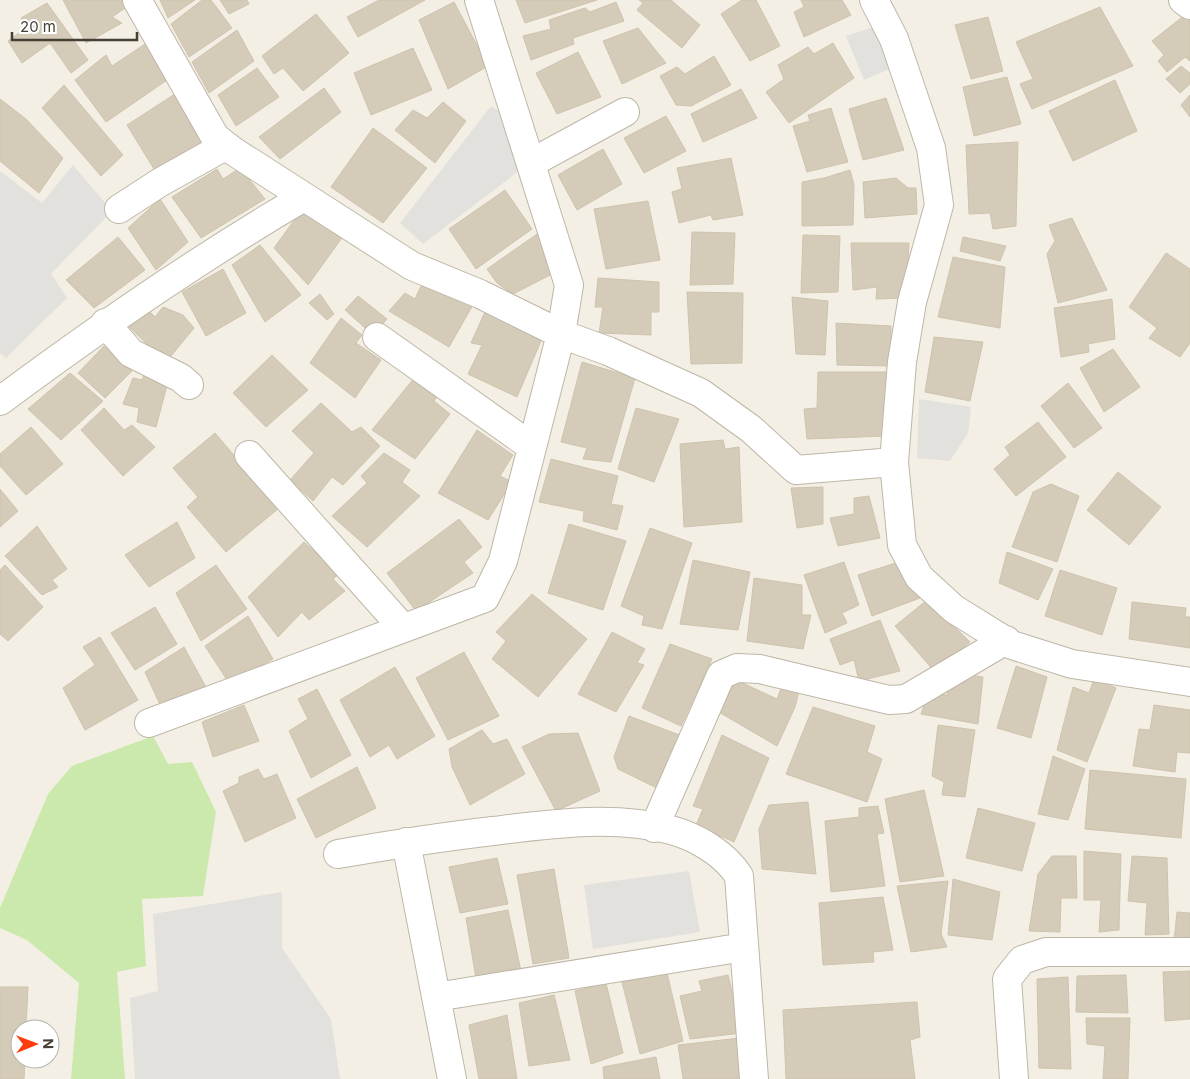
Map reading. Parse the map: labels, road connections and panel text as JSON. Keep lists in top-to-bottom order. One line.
{"scale_bar":"20 m","north":"right"}
